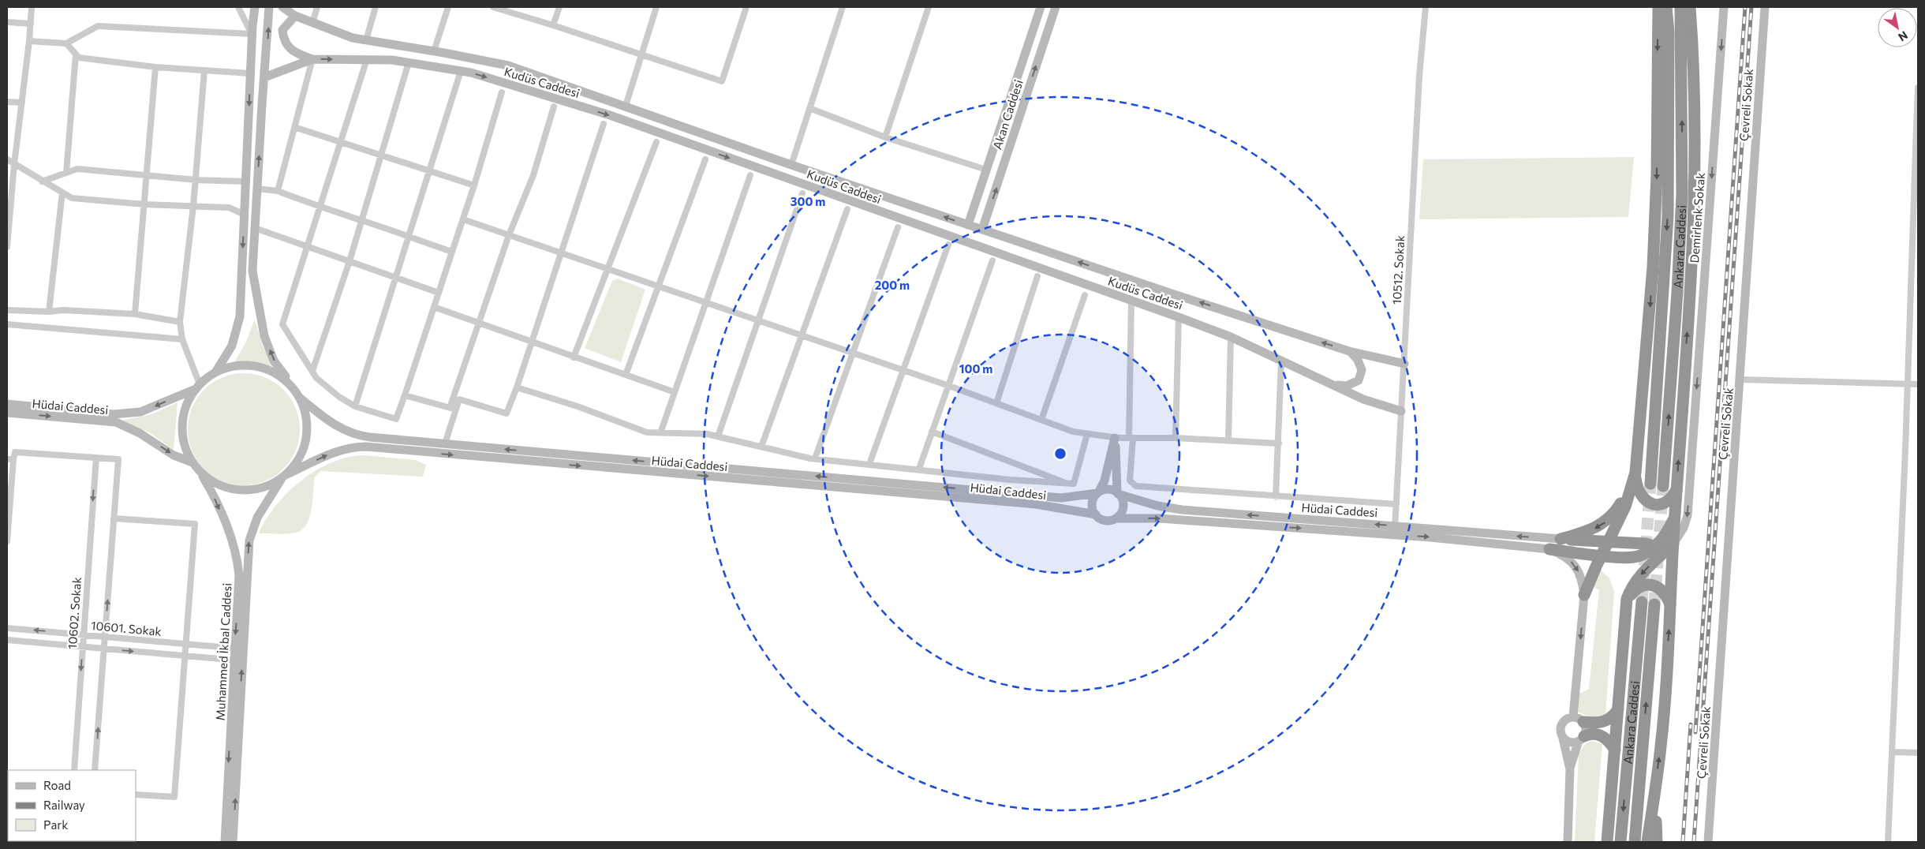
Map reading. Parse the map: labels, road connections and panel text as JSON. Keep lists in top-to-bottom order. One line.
{"streets":{"highway":["Ankara Caddesi"],"street":["Kudüs Caddesi","Çevreli Sokak","Akan Caddesi","Demirlenk Sokak","10512. Sokak","Hüdai Caddesi","10602. Sokak","10601. Sokak","Muhammed İkbal Caddesi"]},"crossings":[["Kudüs Caddesi","Akan Caddesi"],["Kudüs Caddesi","10512. Sokak"],["10512. Sokak","Hüdai Caddesi"],["Hüdai Caddesi","Muhammed İkbal Caddesi"],["10602. Sokak","10601. Sokak"],["10601. Sokak","Muhammed İkbal Caddesi"]],"one_way":["Demirlenk Sokak"],"legend":["Road","Railway","Park"],"north":"bottom right","rings":["300 m","200 m","100 m"]}
